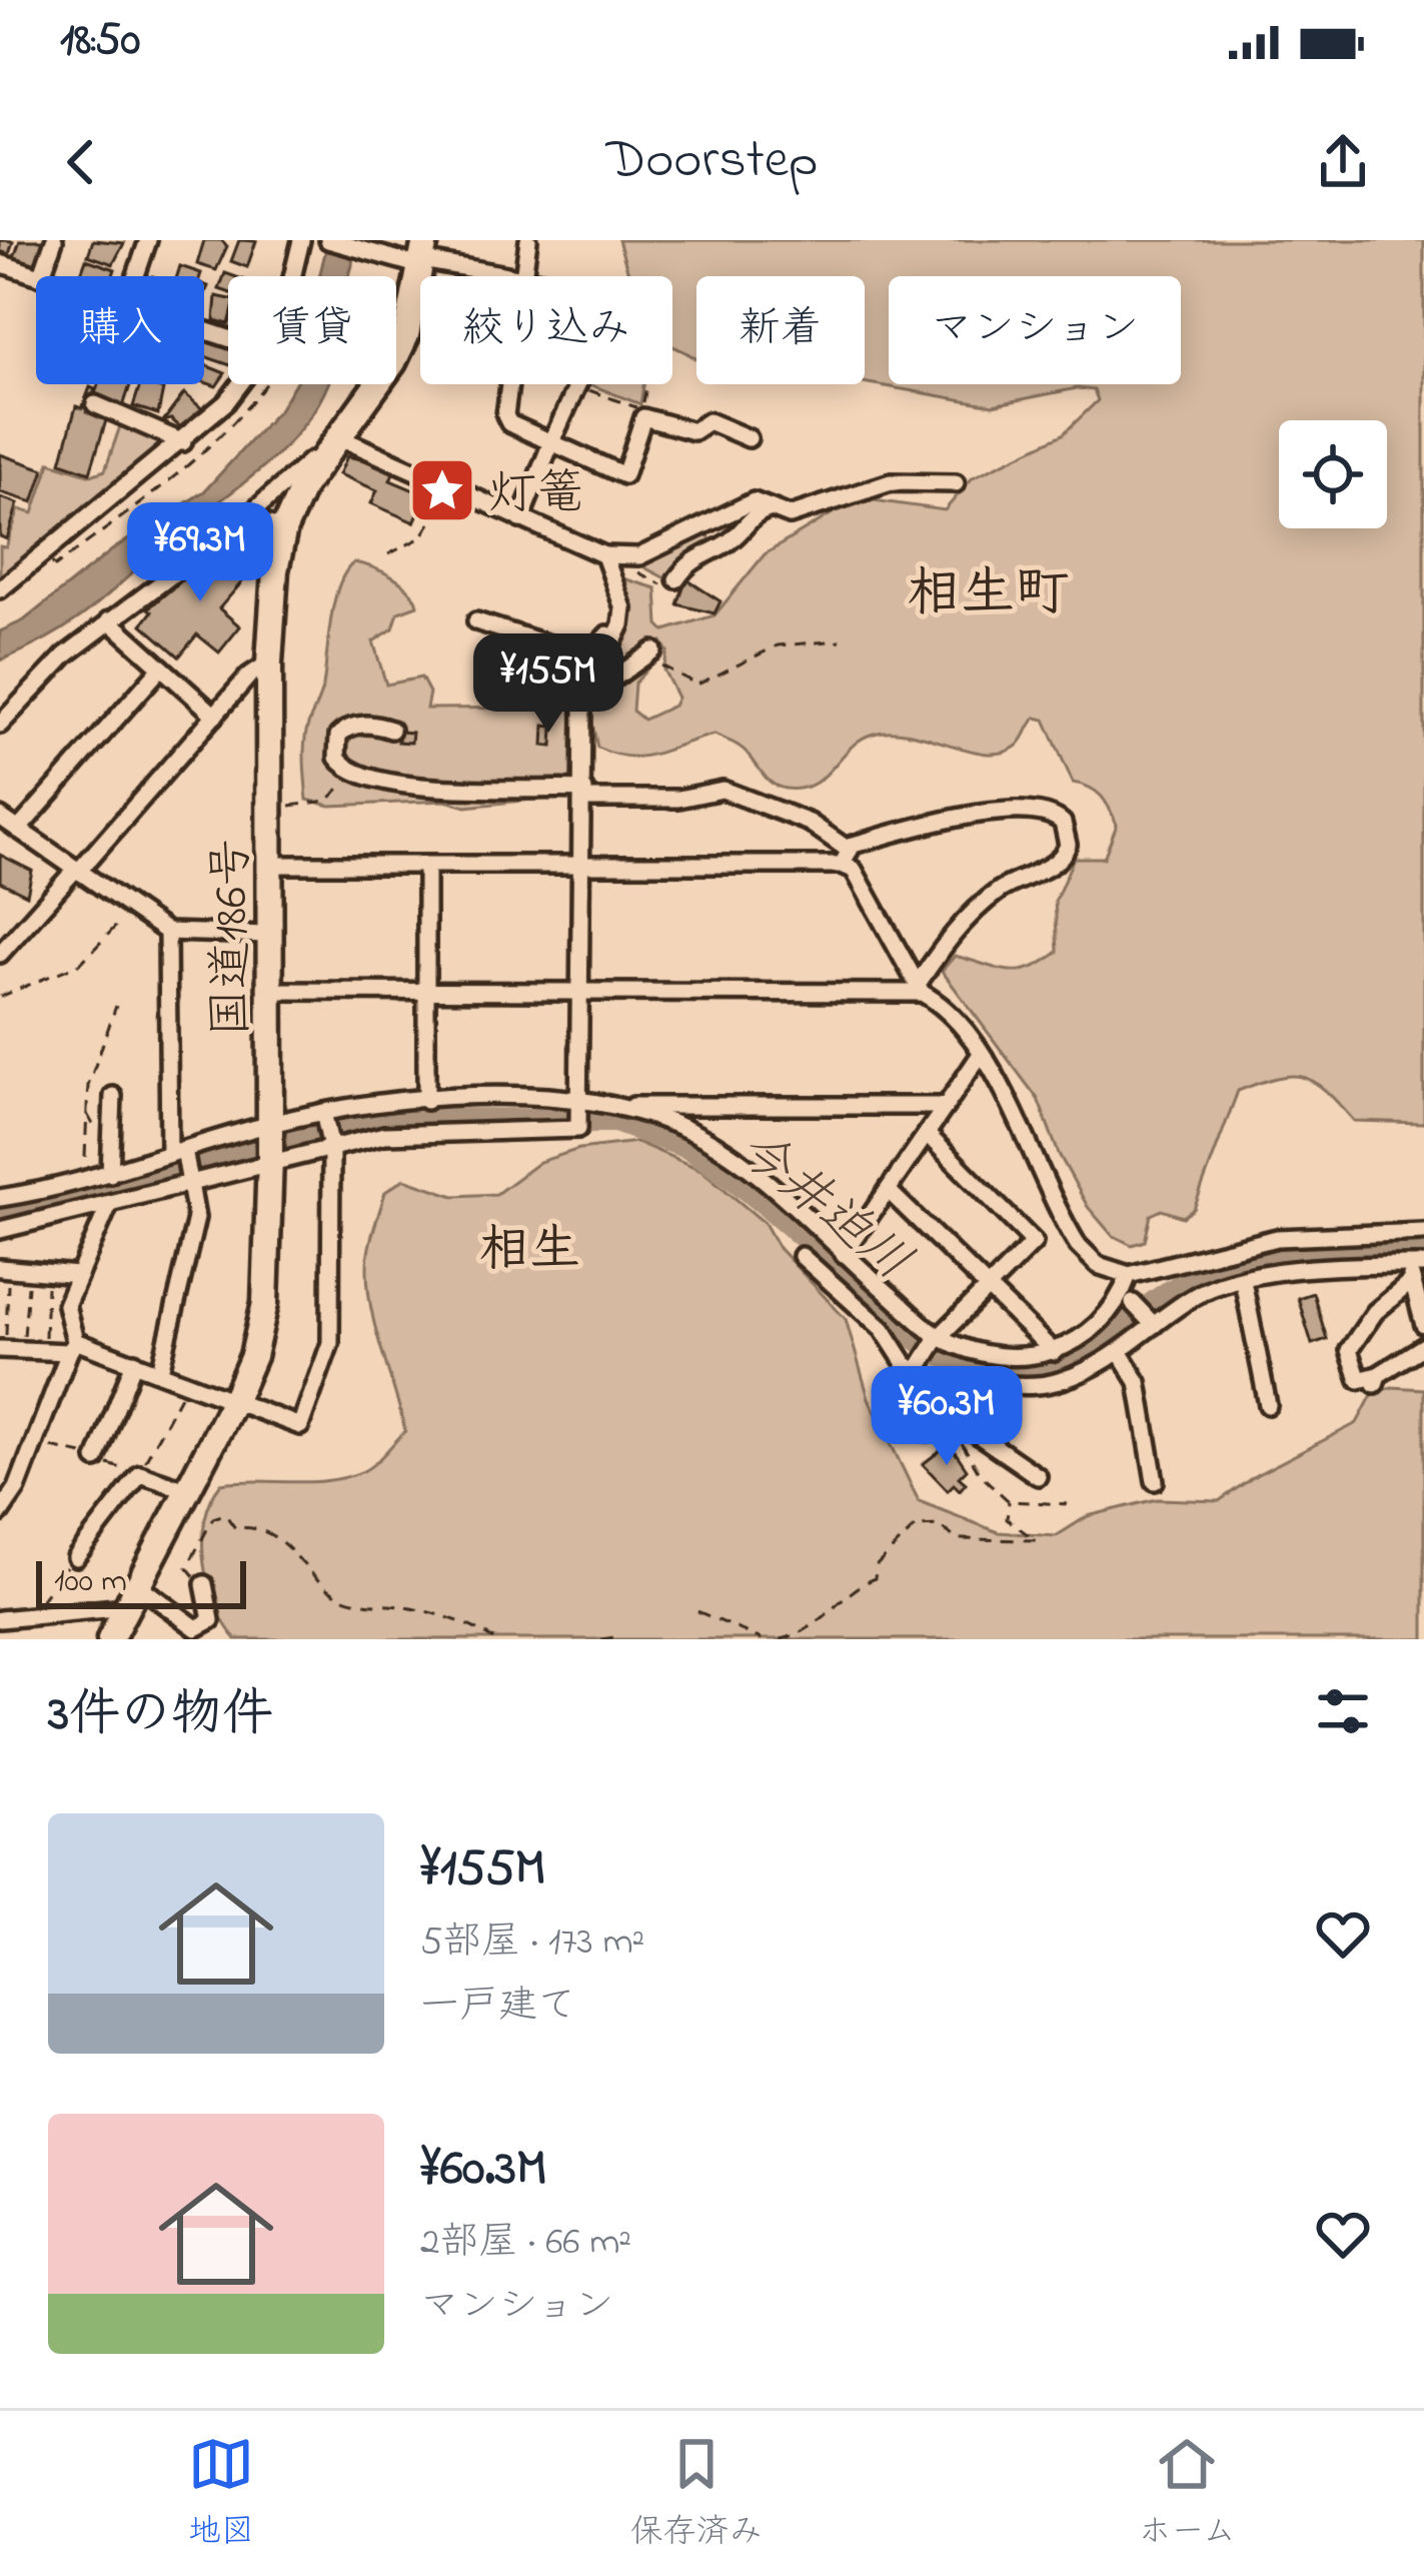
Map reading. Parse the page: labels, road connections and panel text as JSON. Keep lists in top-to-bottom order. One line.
{"streets":{"highway":["国道186号"]},"districts":["相生町","相生"],"water":["今井迫川"],"places":{"place":["灯篭"]},"scale_bar":"100 m","page":{"status":"18:50","header":"Doorstep","chip":["購入","賃貸","絞り込み","新着","マンション"],"price":["¥69.3M","¥155M","¥60.3M"],"scale":"100 m","heading":"3件の物件","list":[{"name":"¥155M","note":"5部屋 · 173 m² · 一戸建て"},{"name":"¥60.3M","note":"2部屋 · 66 m² · マンション"}],"tabs":["地図","保存済み","ホーム"]}}
